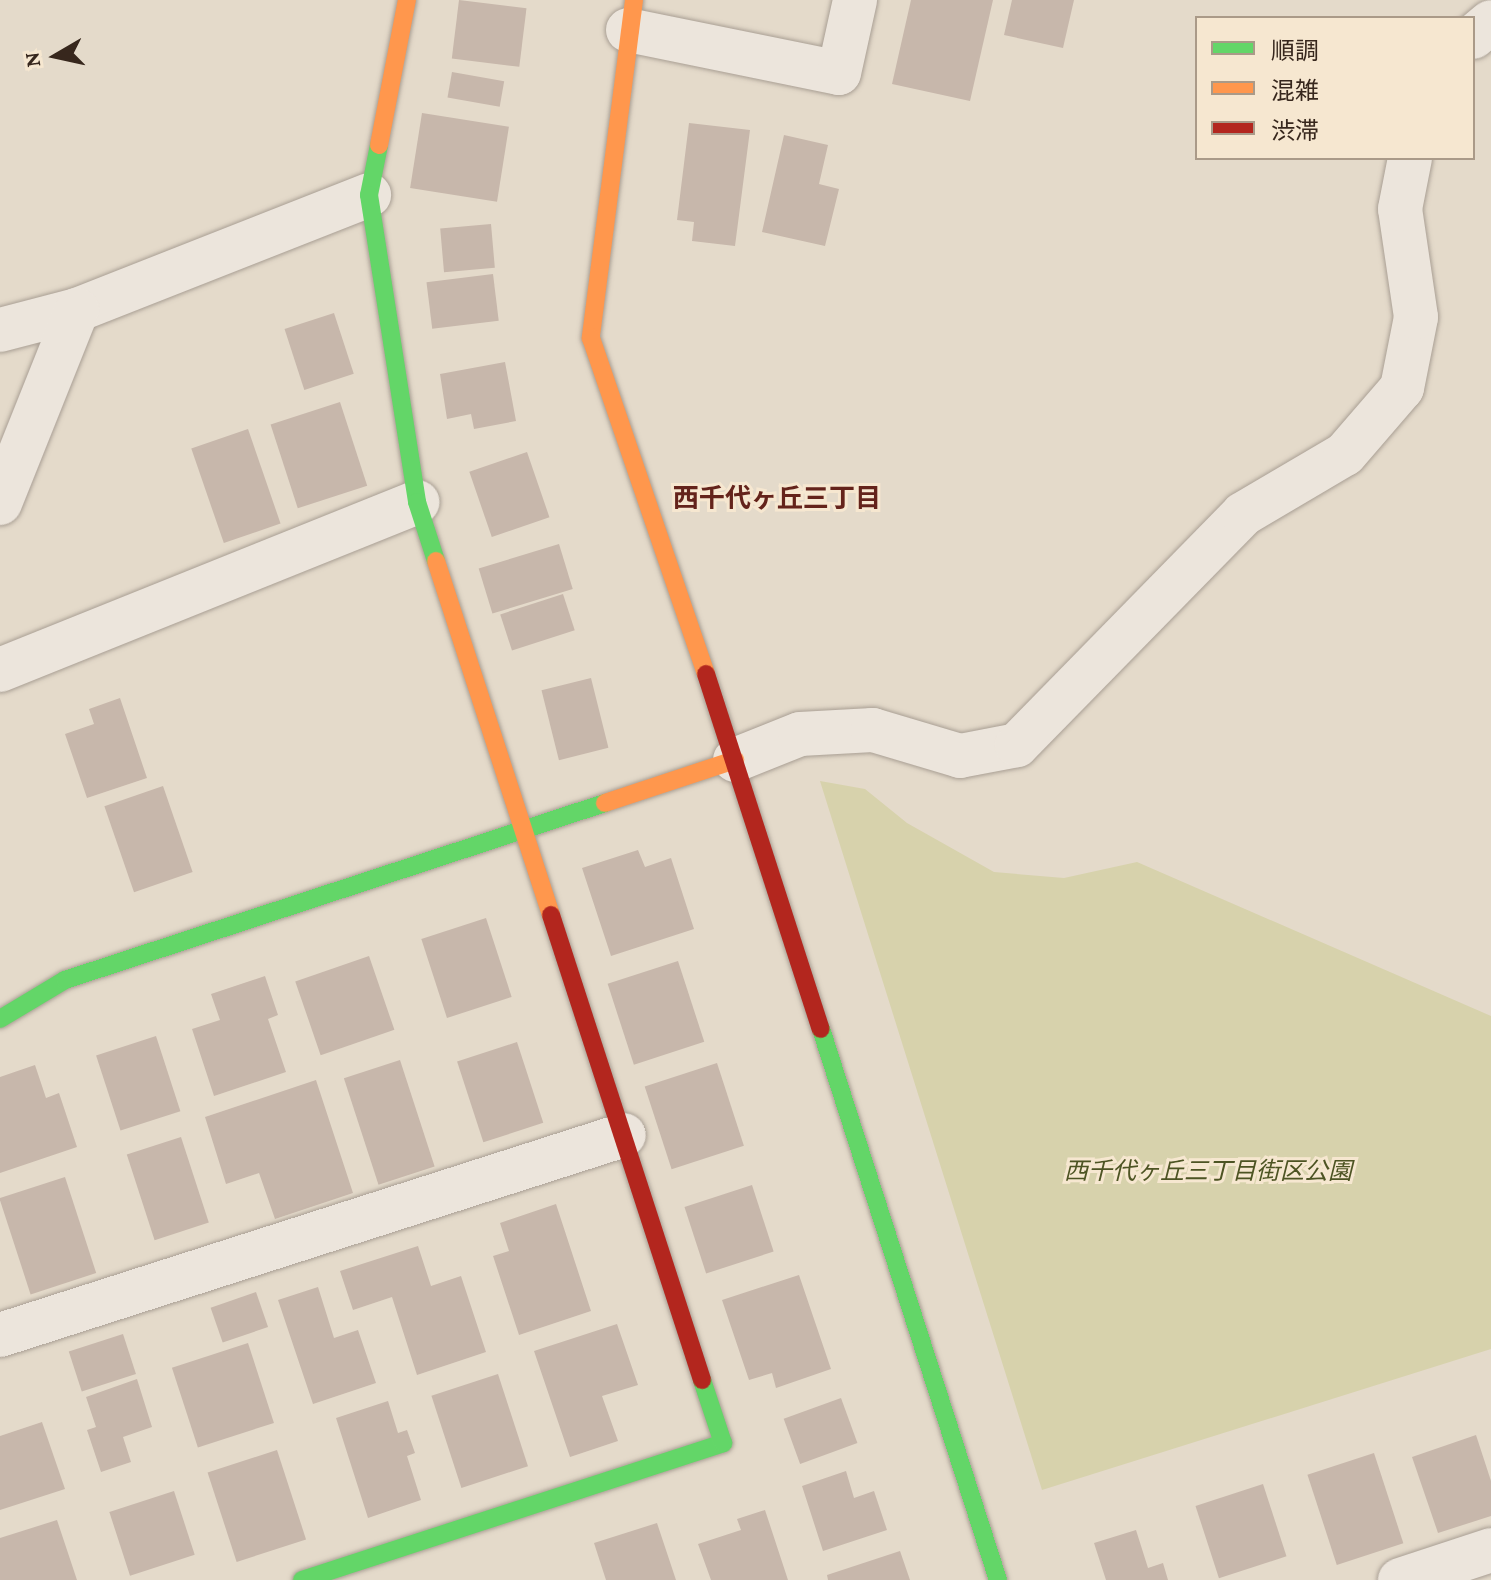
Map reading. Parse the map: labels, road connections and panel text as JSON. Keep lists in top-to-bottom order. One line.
{"districts":["西千代ヶ丘三丁目"],"parks":["西千代ヶ丘三丁目街区公園"],"legend":["順調","混雑","渋滞"],"north":"left"}
